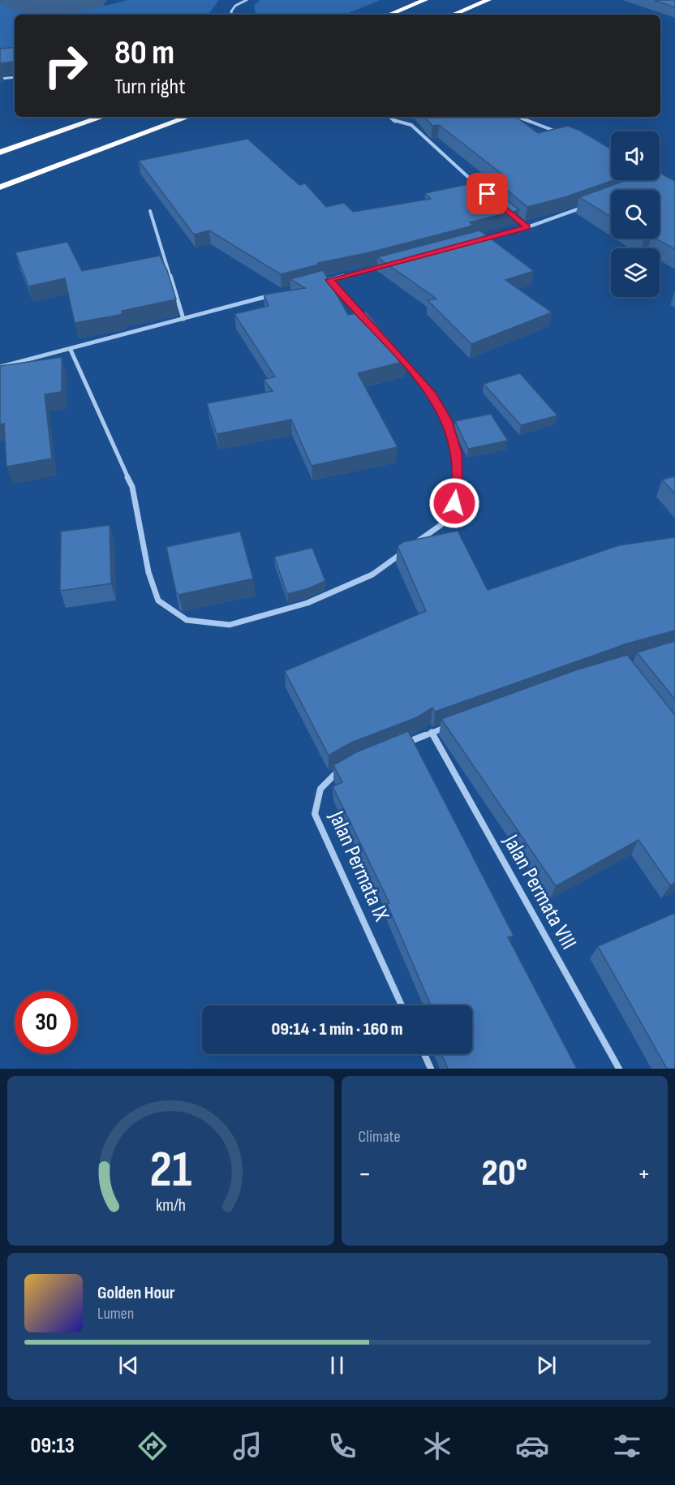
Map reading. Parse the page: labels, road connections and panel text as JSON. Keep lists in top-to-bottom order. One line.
{"streets":{"street":["Jalan Permata IX","Jalan Permata VIII"]},"page":{"turn":["80 m","Turn right"],"limit":"30","trip":"09:14 · 1 min · 160 m","tile":"Climate","heat":["−","20°","+"],"song":["Golden Hour","Lumen"],"tabs":"09:13","gauge":["21","km/h"]}}
